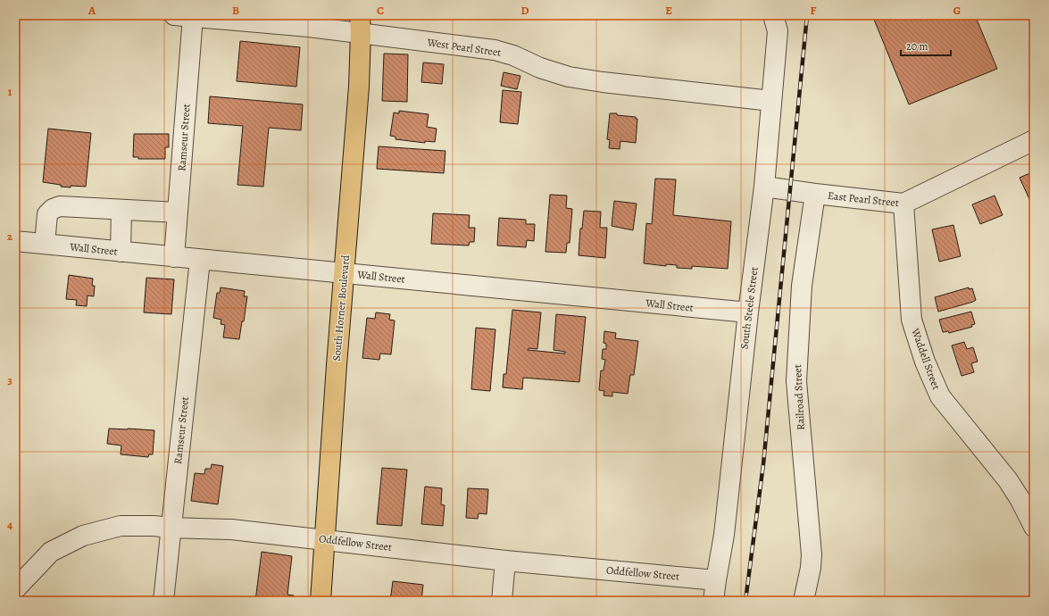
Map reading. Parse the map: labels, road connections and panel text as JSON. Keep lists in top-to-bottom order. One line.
{"streets":{"main road":["South Horner Boulevard"],"street":["West Pearl Street","Ramseur Street","East Pearl Street","Wall Street","South Steele Street","Waddell Street","Railroad Street","Oddfellow Street"]},"crossings":[["West Pearl Street","Ramseur Street"],["West Pearl Street","South Horner Boulevard"],["West Pearl Street","South Steele Street"],["Ramseur Street","Wall Street"],["Ramseur Street","Oddfellow Street"],["East Pearl Street","South Steele Street"],["East Pearl Street","Waddell Street"],["East Pearl Street","Railroad Street"],["Wall Street","South Horner Boulevard"],["Wall Street","South Steele Street"],["South Horner Boulevard","Oddfellow Street"],["South Steele Street","Oddfellow Street"]],"scale_bar":"20 m","grid":{"columns":["A","B","C","D","E","F","G"],"rows":["1","2","3","4"]}}
